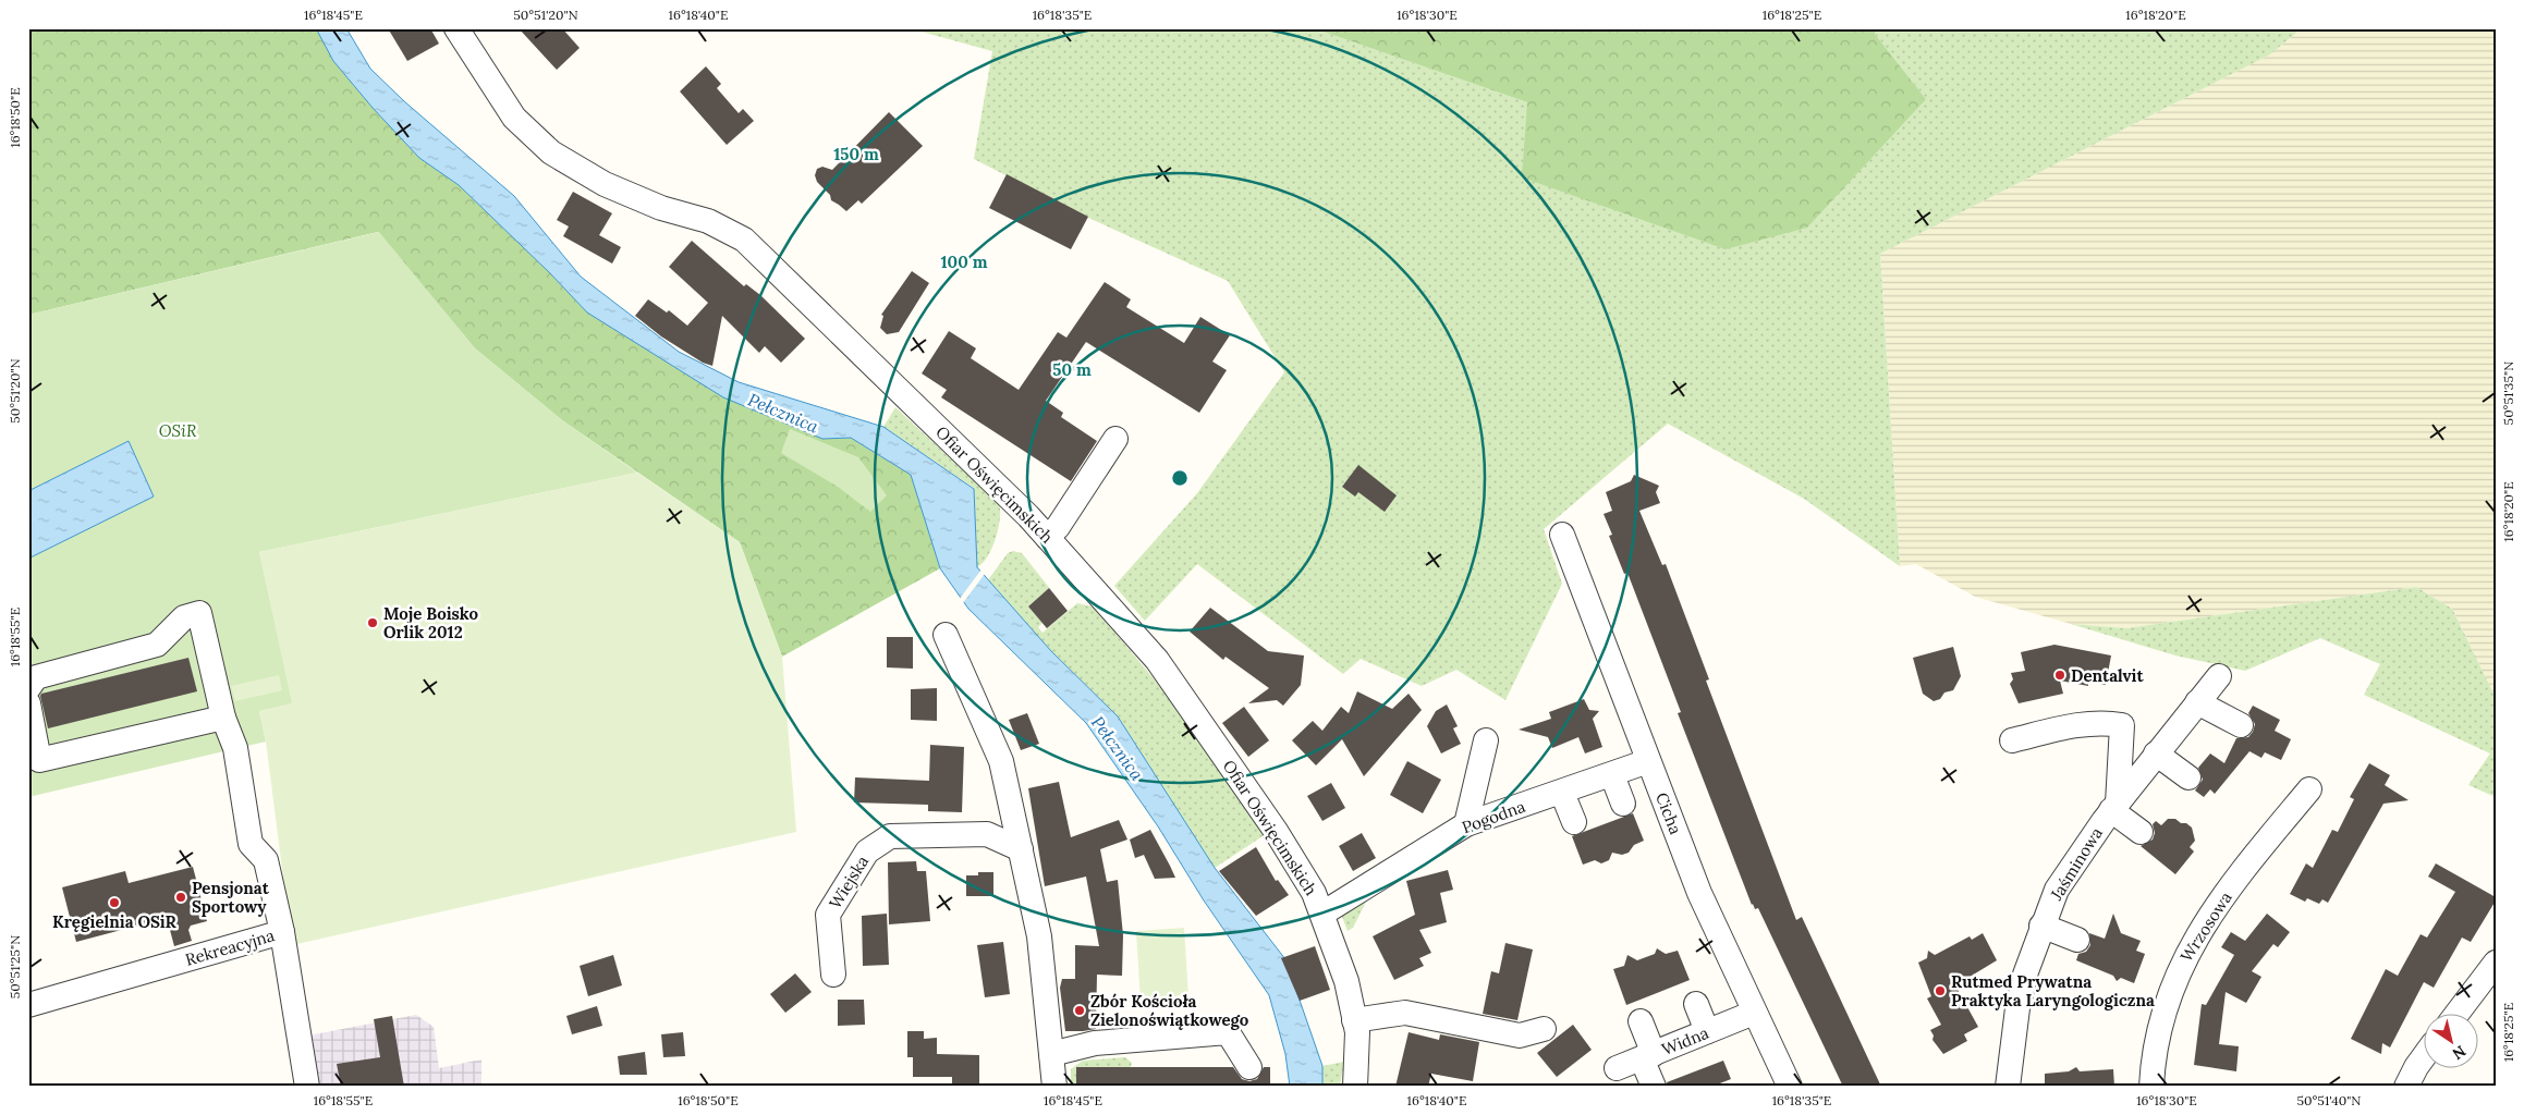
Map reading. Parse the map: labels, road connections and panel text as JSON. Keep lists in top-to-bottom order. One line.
{"streets":{"street":["Ofiar Oświęcimskich","Cicha","Pogodna","Jaśminowa","Wiejska","Wrzosowa","Rekreacyjna","Widna"]},"crossings":[["Ofiar Oświęcimskich","Pogodna"],["Cicha","Pogodna"],["Cicha","Widna"]],"water":["Pełcznica"],"parks":["OSiR"],"places":["Moje Boisko Orlik 2012","Dentalvit","Pensjonat Sportowy","Kręgielnia OSiR","Rutmed Prywatna Praktyka Laryngologiczna","Zbór Kościoła Zielonoświątkowego"],"north":"bottom right","coordinates":["16°18'45\"E","50°51'20\"N","16°18'40\"E","16°18'35\"E","16°18'30\"E","16°18'25\"E","16°18'20\"E","16°18'50\"E","50°51'35\"N","16°18'55\"E","50°51'25\"N","50°51'40\"N"],"rings":["150 m","100 m","50 m"]}
